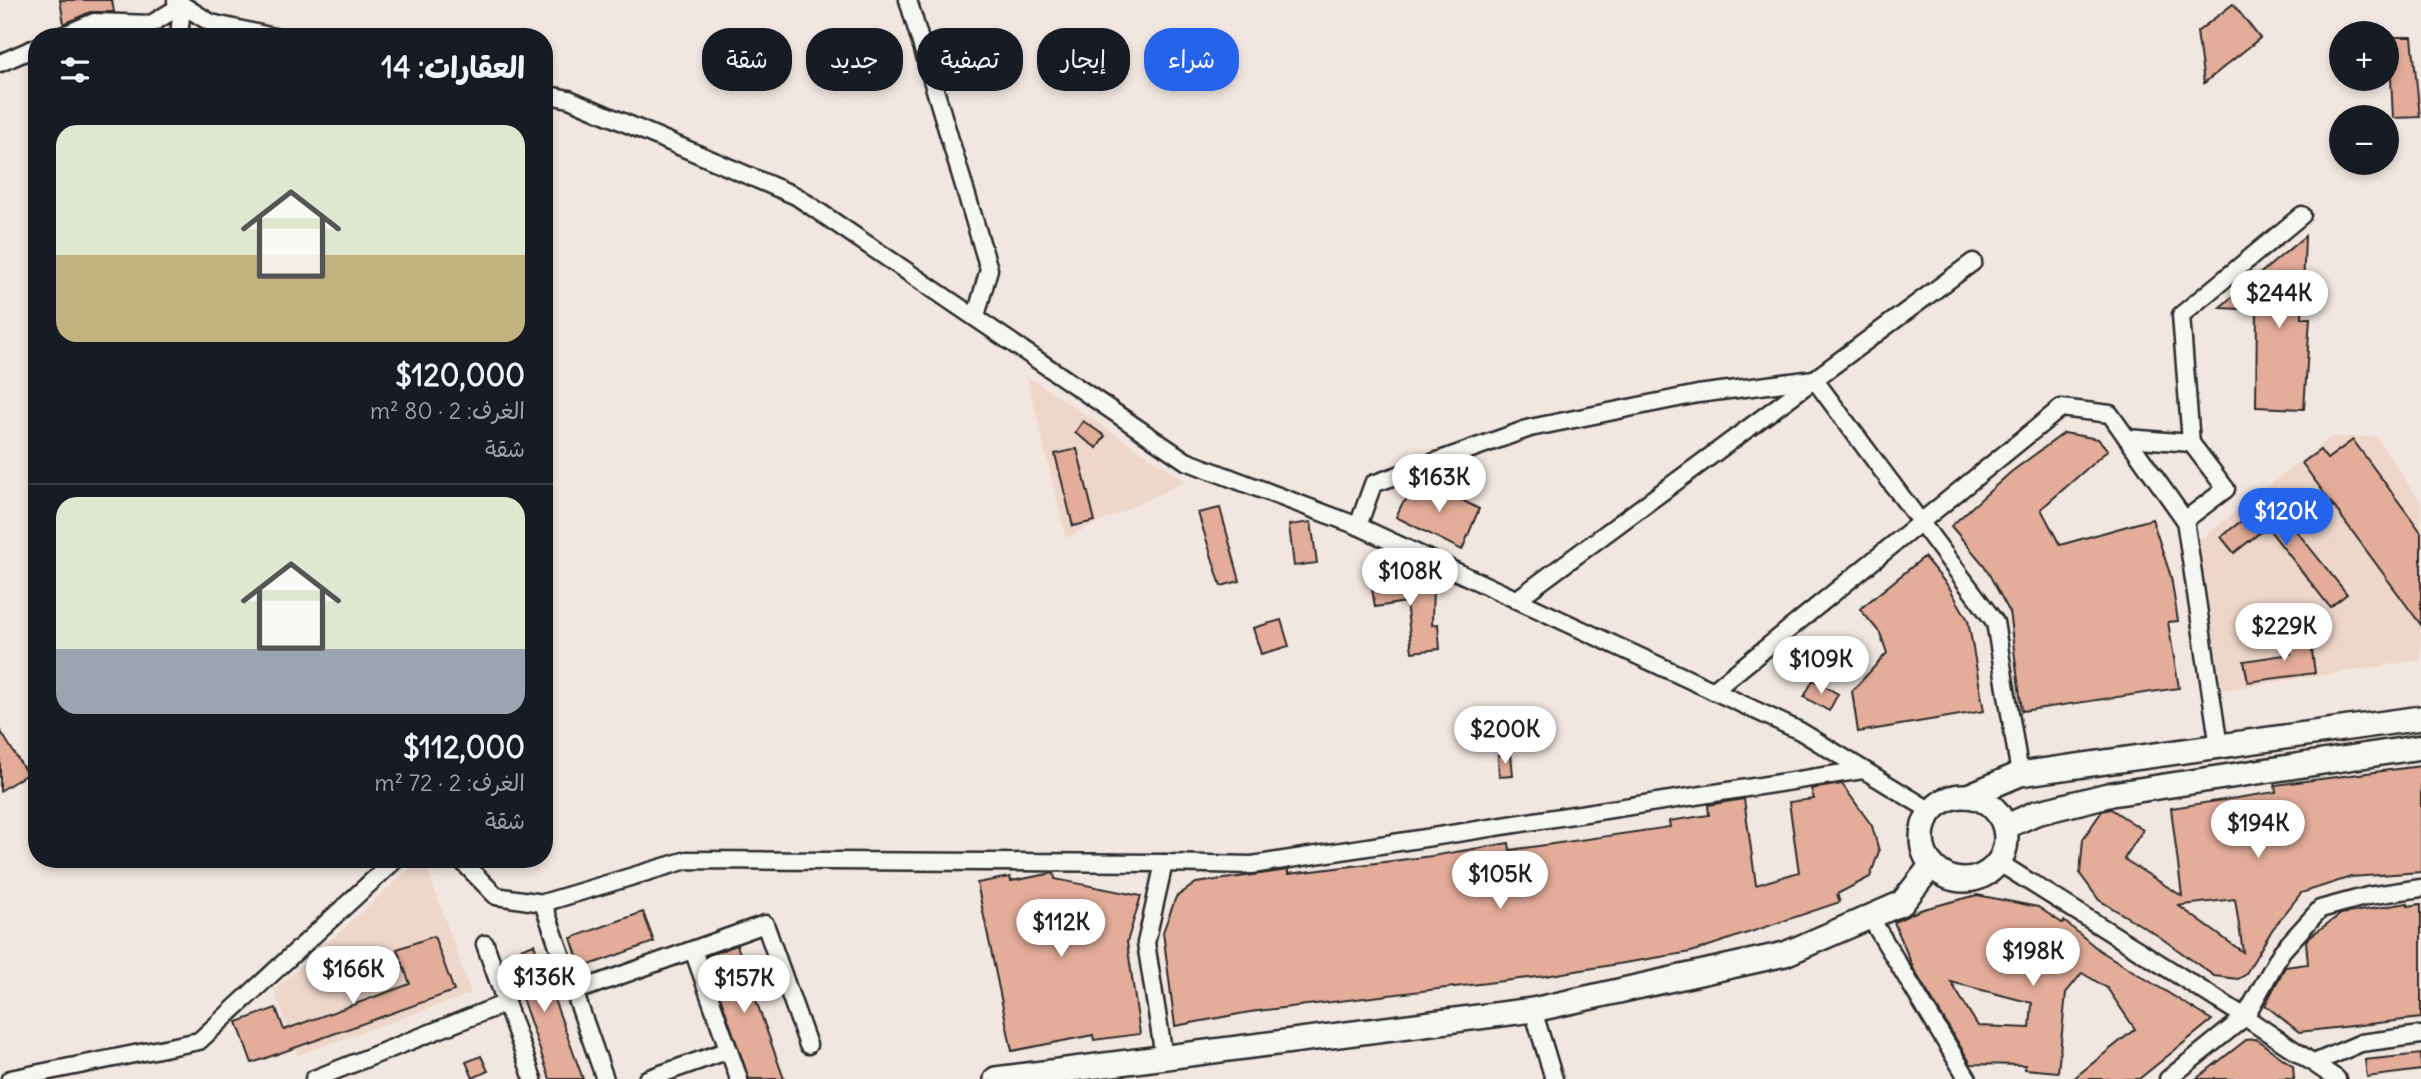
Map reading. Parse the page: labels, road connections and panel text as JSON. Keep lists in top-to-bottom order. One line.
{"page":{"map_buttons":["+","−"],"chip":["شراء","إيجار","تصفية","جديد","شقة"],"heading":"العقارات: 14","list":[{"name":"$120,000","note":"الغرف: 2 · 80 m² · شقة"},{"name":"$112,000","note":"الغرف: 2 · 72 m² · شقة"}],"price":["$244K","$163K","$120K","$108K","$229K","$109K","$200K","$194K","$105K","$112K","$198K","$166K","$136K","$157K"]}}
